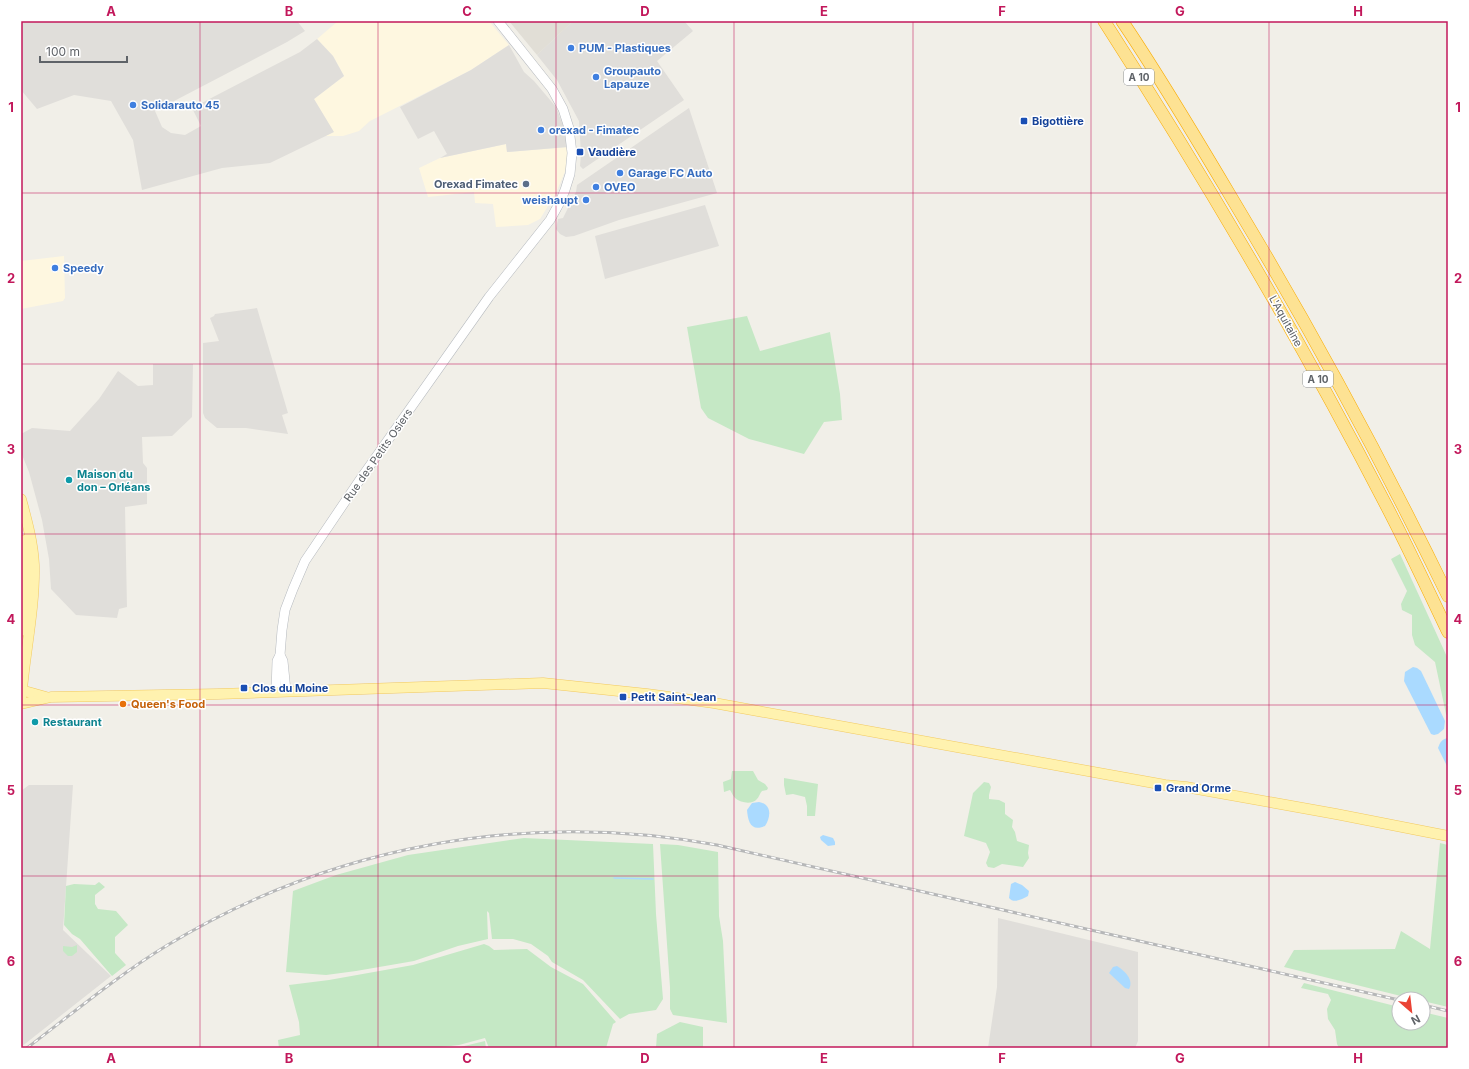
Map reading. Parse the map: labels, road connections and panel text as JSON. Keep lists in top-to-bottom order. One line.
{"streets":{"highway":["A 10","L'Aquitaine"],"street":["Rue des Petits Osiers"]},"places":{"other":["PUM - Plastiques","Groupauto Lapauze","Solidarauto 45","orexad - Fimatec","Garage FC Auto","Orexad Fimatec","OVEO","weishaupt","Speedy","Maison du don – Orléans","Queen's Food","Restaurant"],"transit":["Bigottière","Vaudière","Clos du Moine","Petit Saint-Jean","Grand Orme"]},"scale_bar":"100 m","north":"bottom right","grid":{"columns":["A","B","C","D","E","F","G","H"],"rows":["1","2","3","4","5","6"]}}
